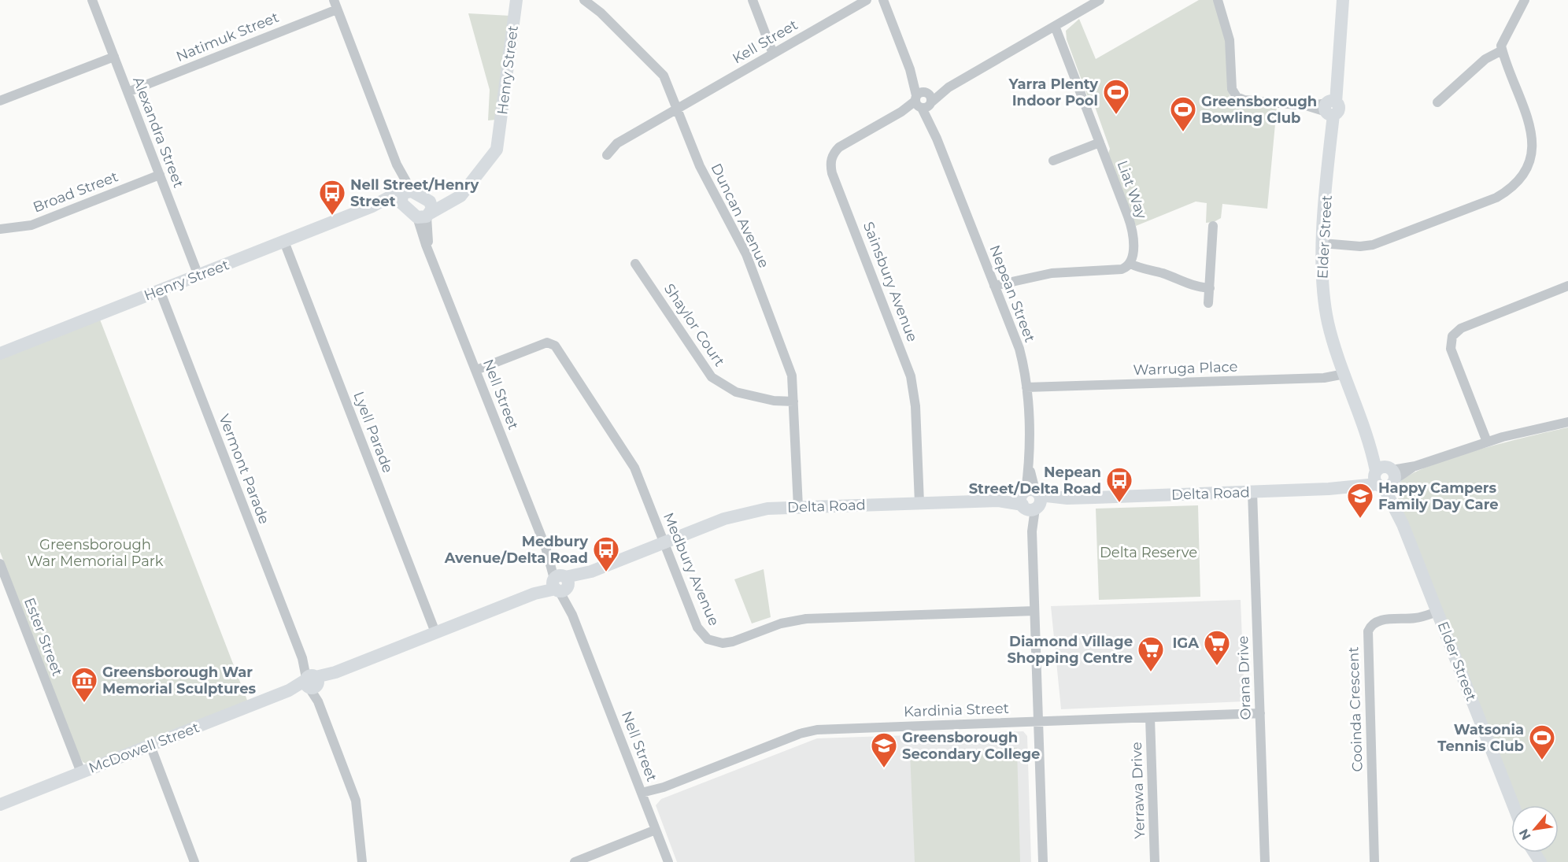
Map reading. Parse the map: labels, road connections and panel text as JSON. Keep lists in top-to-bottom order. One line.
{"streets":{"street":["Natimuk Street","Kell Street","Henry Street","Alexandra Street","Liat Way","Broad Street","Duncan Avenue","Elder Street","Sainsbury Avenue","Nepean Street","Shaylor Court","Warruga Place","Nell Street","Lyell Parade","Vermont Parade","Delta Road","Medbury Avenue","Ester Street","Orana Drive","Cooinda Crescent","Kardinia Street","McDowell Street","Yerrawa Drive"]},"crossings":[["Natimuk Street","Alexandra Street"],["Kell Street","Duncan Avenue"],["Henry Street","Alexandra Street"],["Henry Street","Nell Street"],["Henry Street","Lyell Parade"],["Henry Street","Vermont Parade"],["Alexandra Street","Broad Street"],["Liat Way","Sainsbury Avenue"],["Duncan Avenue","Shaylor Court"],["Duncan Avenue","Delta Road"],["Elder Street","Warruga Place"],["Elder Street","Delta Road"],["Elder Street","Cooinda Crescent"],["Sainsbury Avenue","Nepean Street"],["Sainsbury Avenue","Delta Road"],["Nepean Street","Warruga Place"],["Nepean Street","Delta Road"],["Nepean Street","Medbury Avenue"],["Nepean Street","Kardinia Street"],["Nell Street","Delta Road"],["Nell Street","Medbury Avenue"],["Nell Street","Kardinia Street"],["Nell Street","McDowell Street"],["Lyell Parade","McDowell Street"],["Vermont Parade","McDowell Street"],["Delta Road","Medbury Avenue"],["Delta Road","Orana Drive"],["Delta Road","McDowell Street"],["Ester Street","McDowell Street"],["Orana Drive","Kardinia Street"],["Kardinia Street","Yerrawa Drive"]],"parks":["Greensborough War Memorial Park","Delta Reserve"],"places":{"sports":["Yarra Plenty Indoor Pool","Greensborough Bowling Club","Watsonia Tennis Club"],"bus stop":["Nell Street/Henry Street","Nepean Street/Delta Road","Medbury Avenue/Delta Road"],"school or university":["Happy Campers Family Day Care","Greensborough Secondary College"],"supermarket":["IGA","Diamond Village Shopping Centre"],"museum":["Greensborough War Memorial Sculptures"]},"north":"bottom left"}
